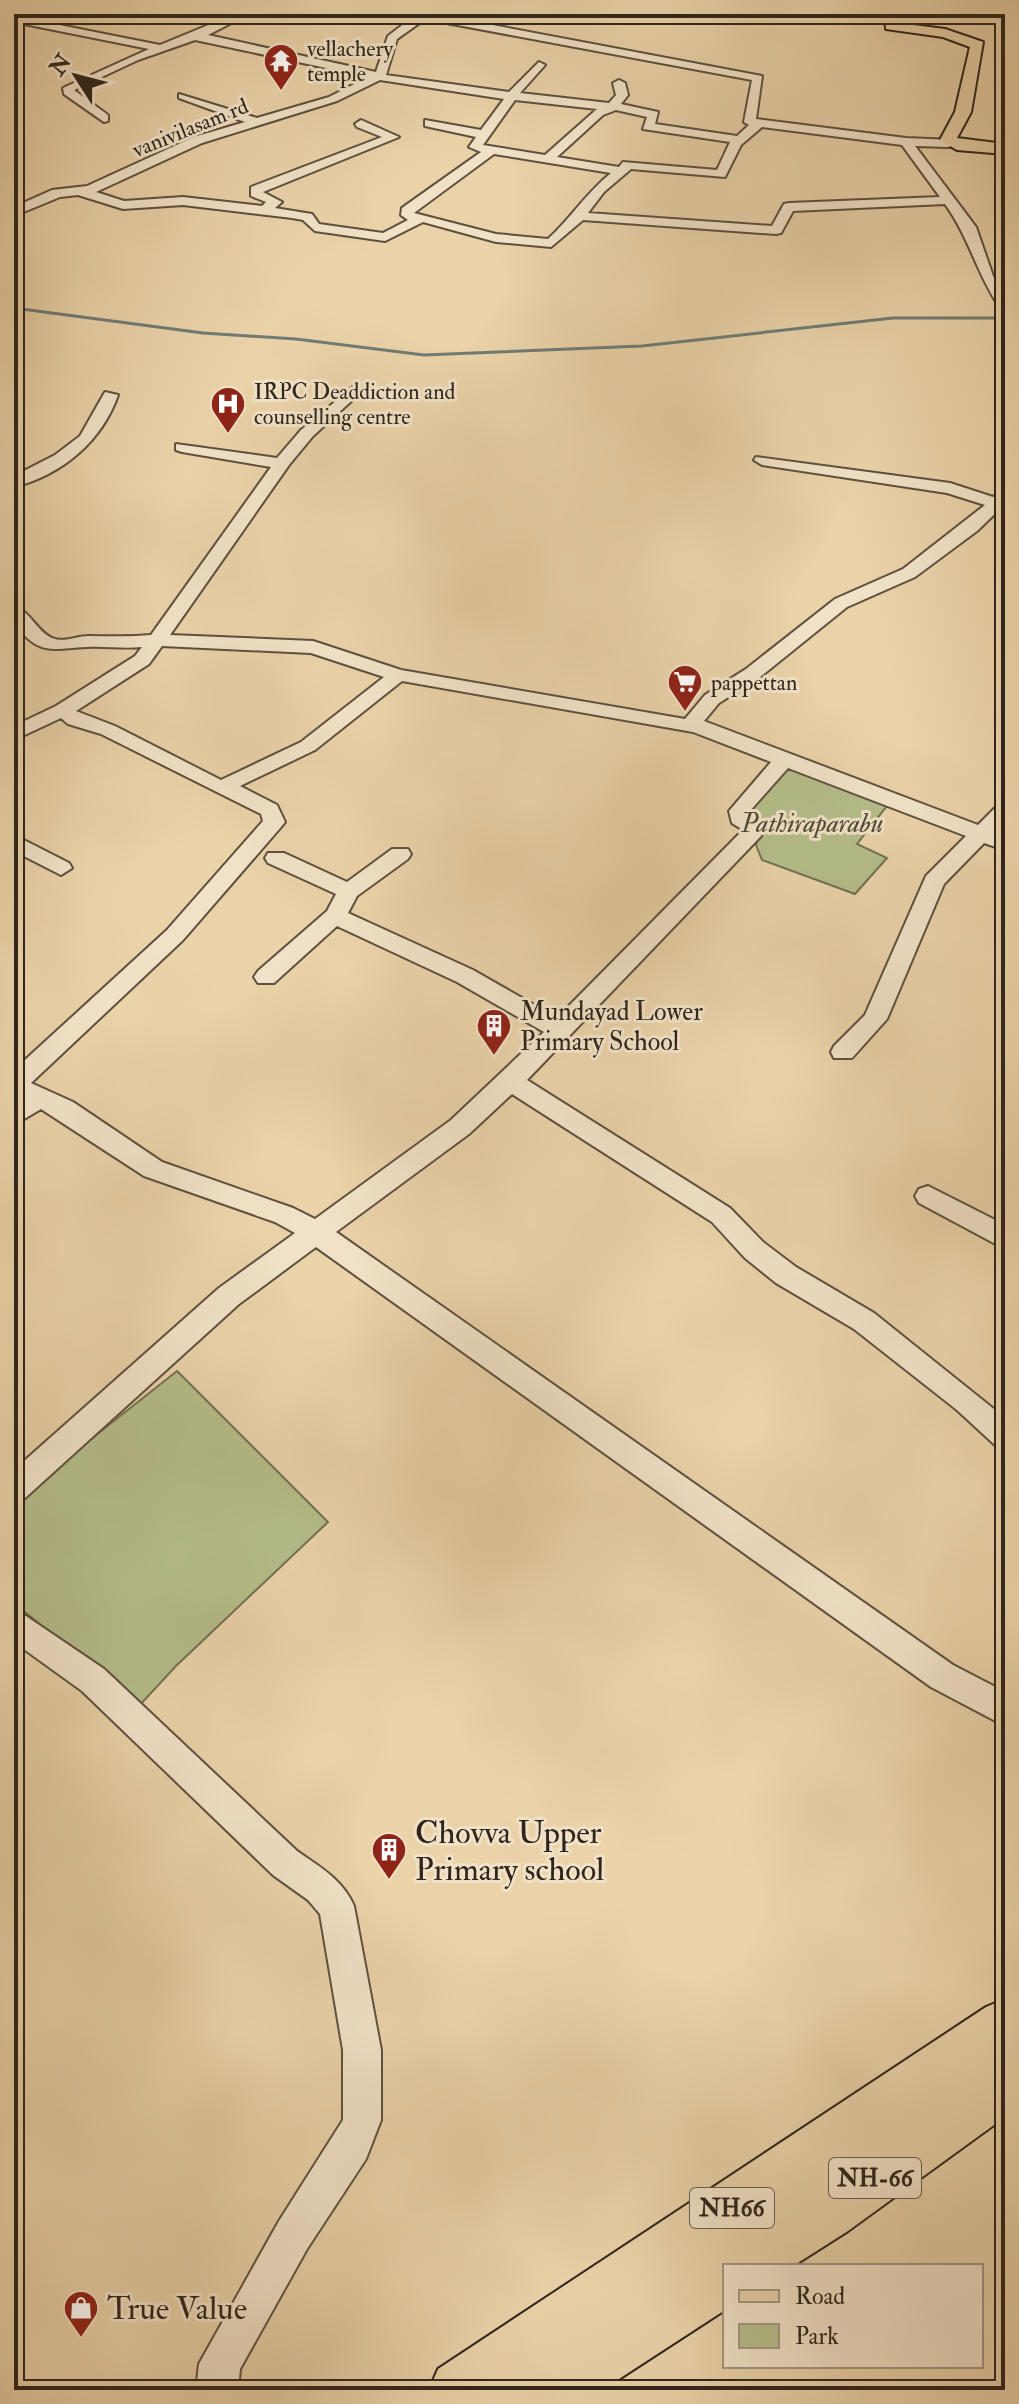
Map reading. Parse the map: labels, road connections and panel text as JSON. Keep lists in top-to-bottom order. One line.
{"streets":{"highway":["NH-66","NH66"],"street":["vanivilasam rd"]},"parks":["Pathiraparabu"],"places":{"temple":["vellachery temple"],"hospital":["IRPC Deaddiction and counselling centre"],"supermarket":["pappettan"],"building":["Mundayad Lower Primary School","Chovva Upper Primary school"],"shop":["True Value"]},"legend":["Road","Park"],"north":"top left"}
